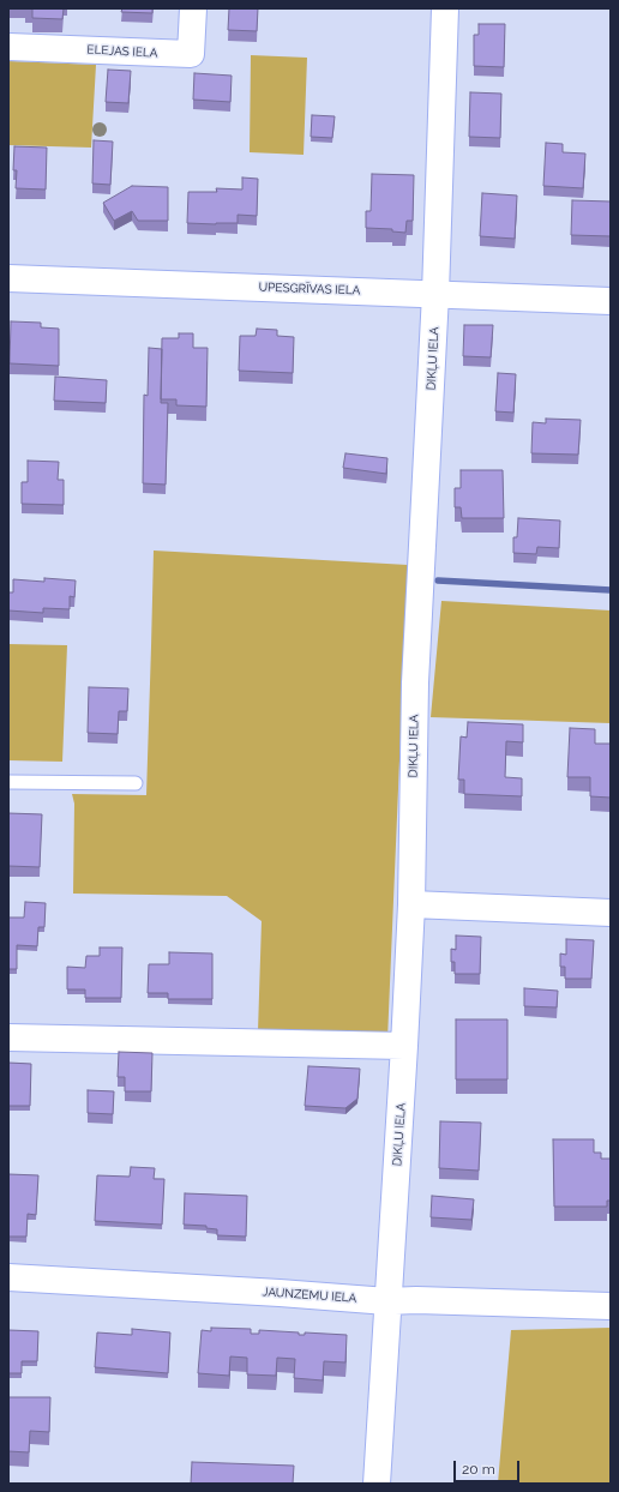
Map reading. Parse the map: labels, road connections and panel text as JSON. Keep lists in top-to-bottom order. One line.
{"streets":{"street":["ELEJAS IELA","UPESGRĪVAS IELA","DIKĻU IELA","JAUNZEMU IELA"]},"crossings":[["UPESGRĪVAS IELA","DIKĻU IELA"],["DIKĻU IELA","JAUNZEMU IELA"]],"scale_bar":"20 m"}
